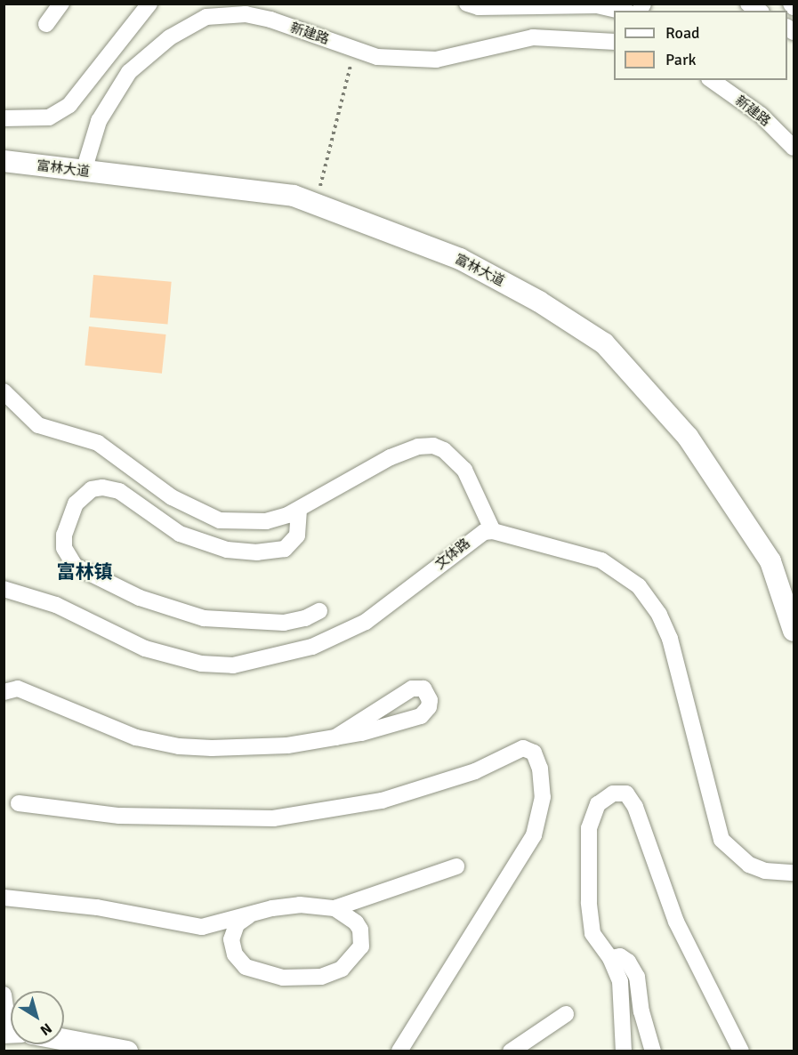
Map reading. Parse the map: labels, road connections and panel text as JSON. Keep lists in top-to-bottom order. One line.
{"streets":{"main road":["富林大道"],"street":["新建路","文体路"]},"crossings":[["新建路","富林大道"]],"districts":["富林镇"],"legend":["Road","Park"],"north":"bottom right"}
